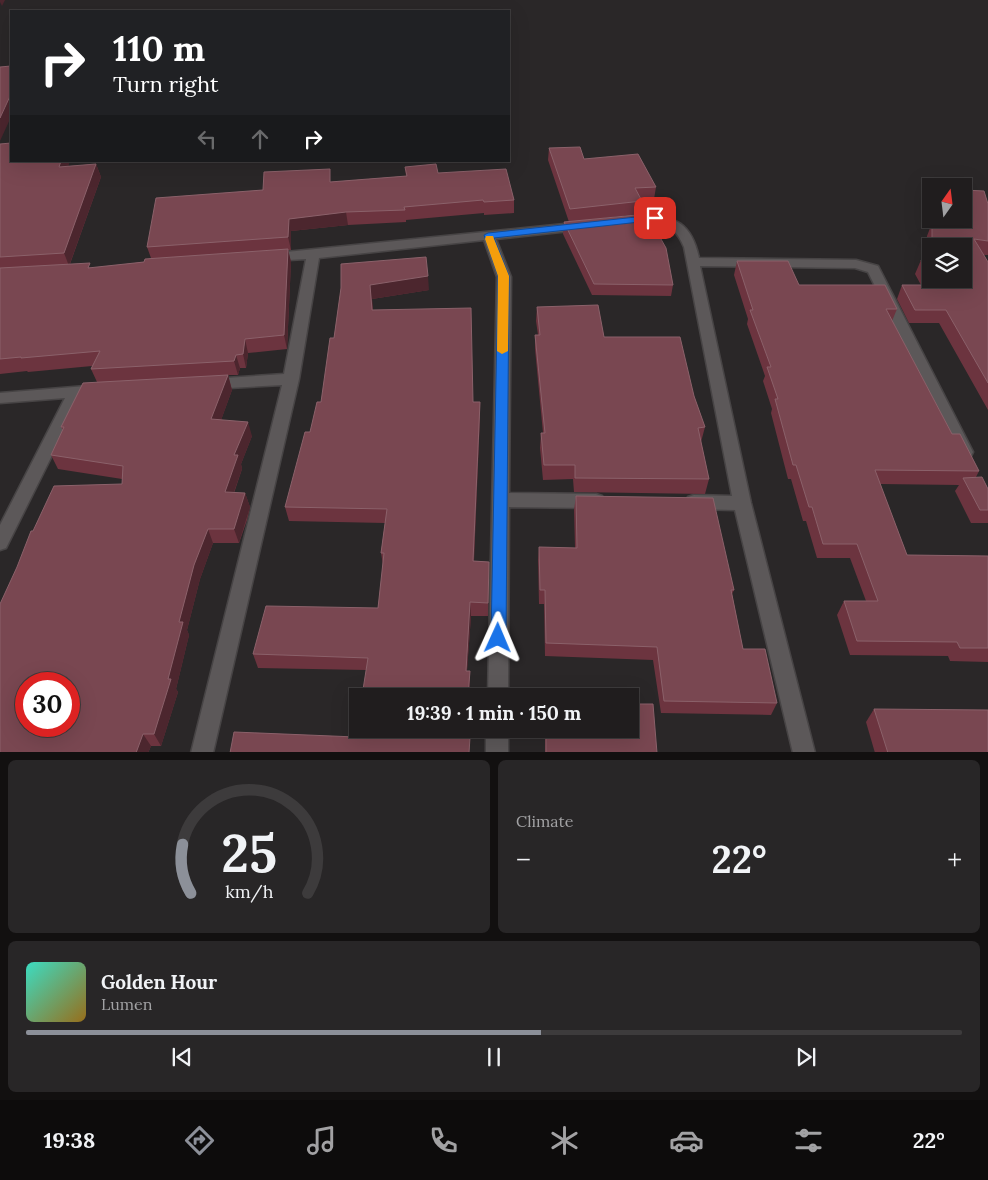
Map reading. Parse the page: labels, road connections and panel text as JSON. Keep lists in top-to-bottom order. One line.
{"north":"top","page":{"turn":["110 m","Turn right"],"limit":"30","trip":"19:39 · 1 min · 150 m","tile":"Climate","heat":["−","22°","+"],"song":["Golden Hour","Lumen"],"tabs":["19:38","22°"],"gauge":["25","km/h"]}}
